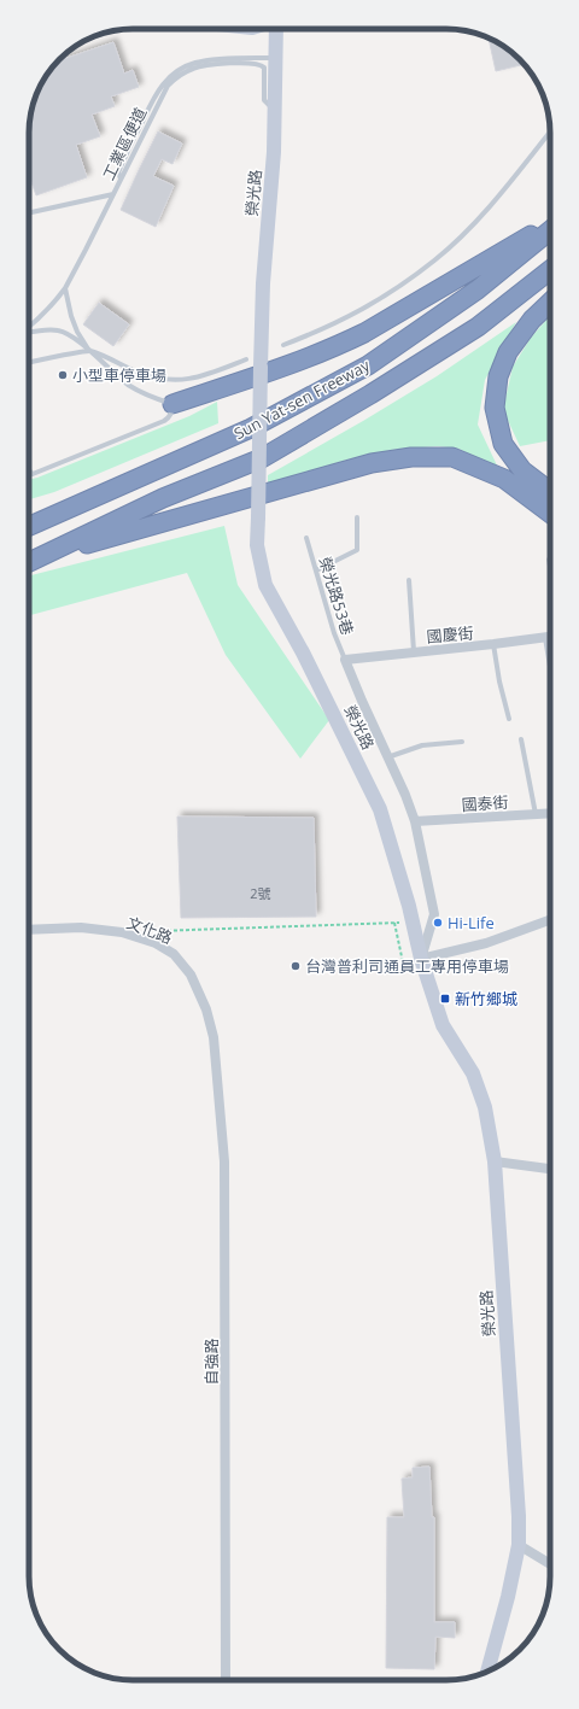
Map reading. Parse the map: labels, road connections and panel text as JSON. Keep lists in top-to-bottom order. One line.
{"streets":{"highway":["Sun Yat-sen Freeway"],"street":["榮光路","國慶街","國泰街","文化路","自強路"],"lane":["工業區便道","榮光路53巷"]},"crossings":[["工業區便道","榮光路"],["榮光路","榮光路53巷"],["榮光路","國慶街"],["榮光路","國泰街"],["榮光路53巷","國慶街"],["文化路","自強路"]],"places":{"other":["小型車停車場","Hi-Life","台灣普利司通員工專用停車場"],"transit":["新竹鄉城"]},"house_numbers":["2號"]}
